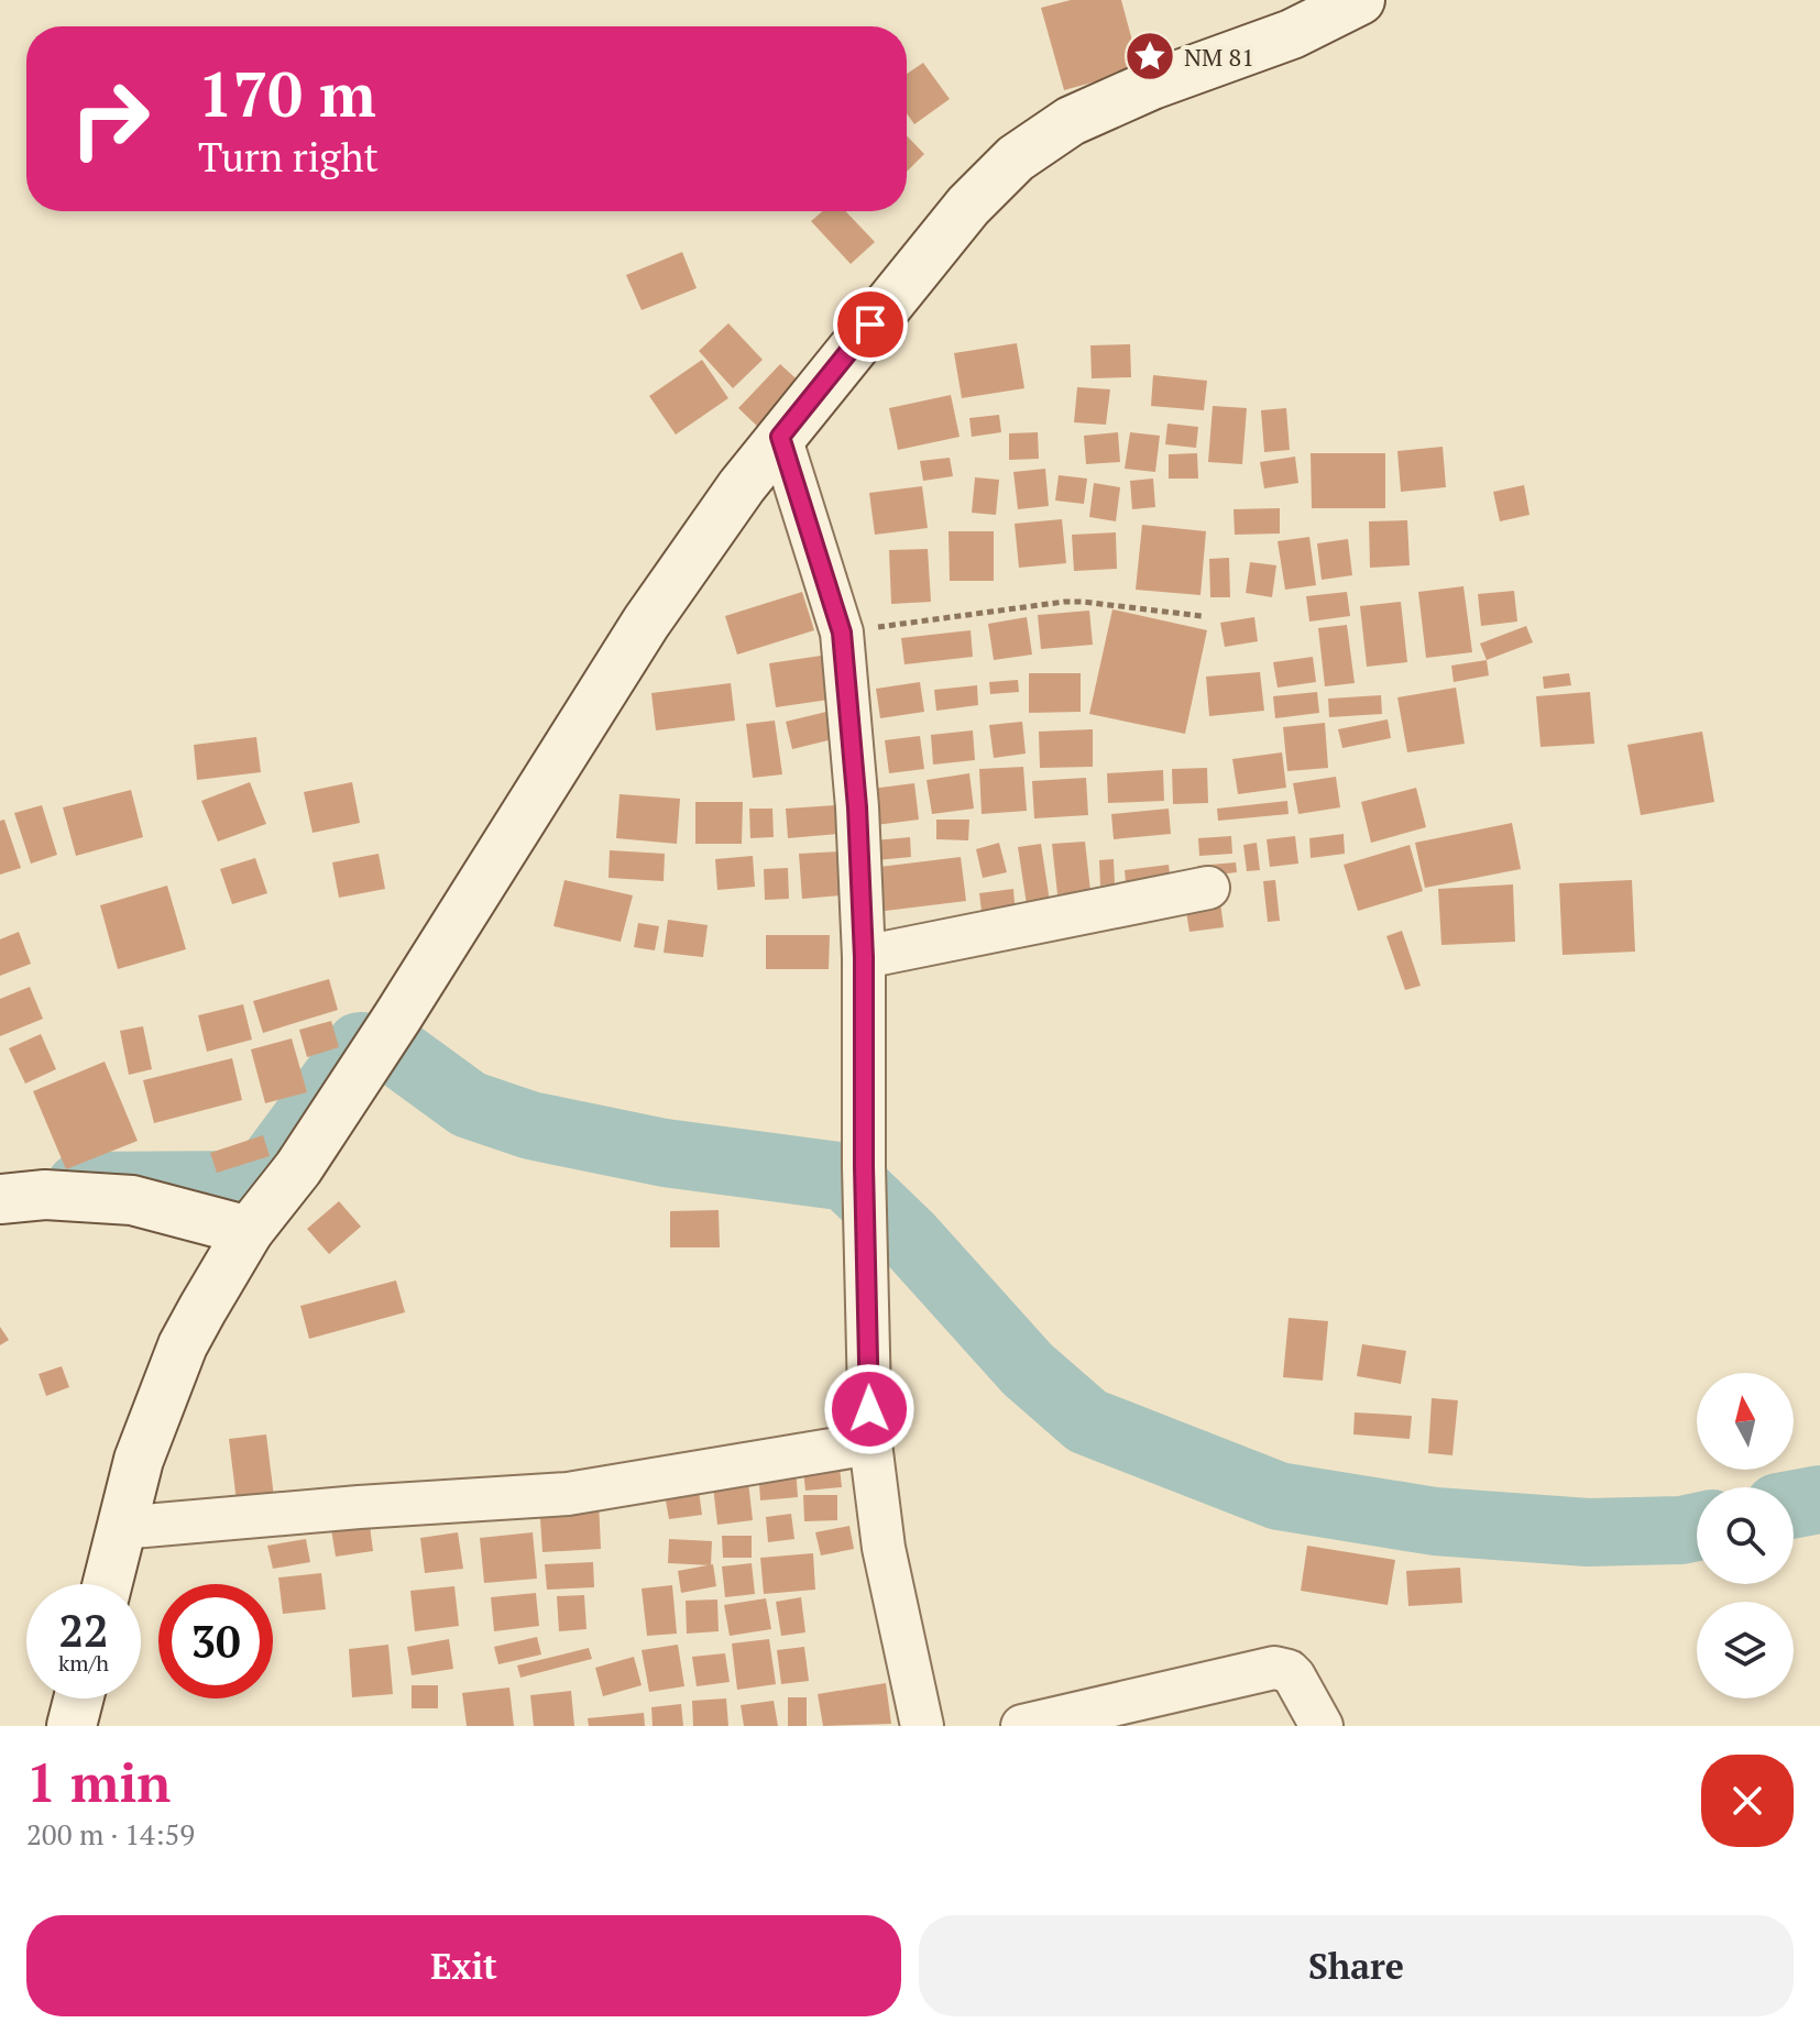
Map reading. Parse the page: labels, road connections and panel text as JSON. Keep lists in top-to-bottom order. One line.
{"places":{"place":["NM 81"]},"north":"top","page":{"turn":["170 m","Turn right"],"speed":"22 km/h","limit":"30","heading":["1 min","200 m · 14:59"],"buttons":["Exit","Share"]}}
